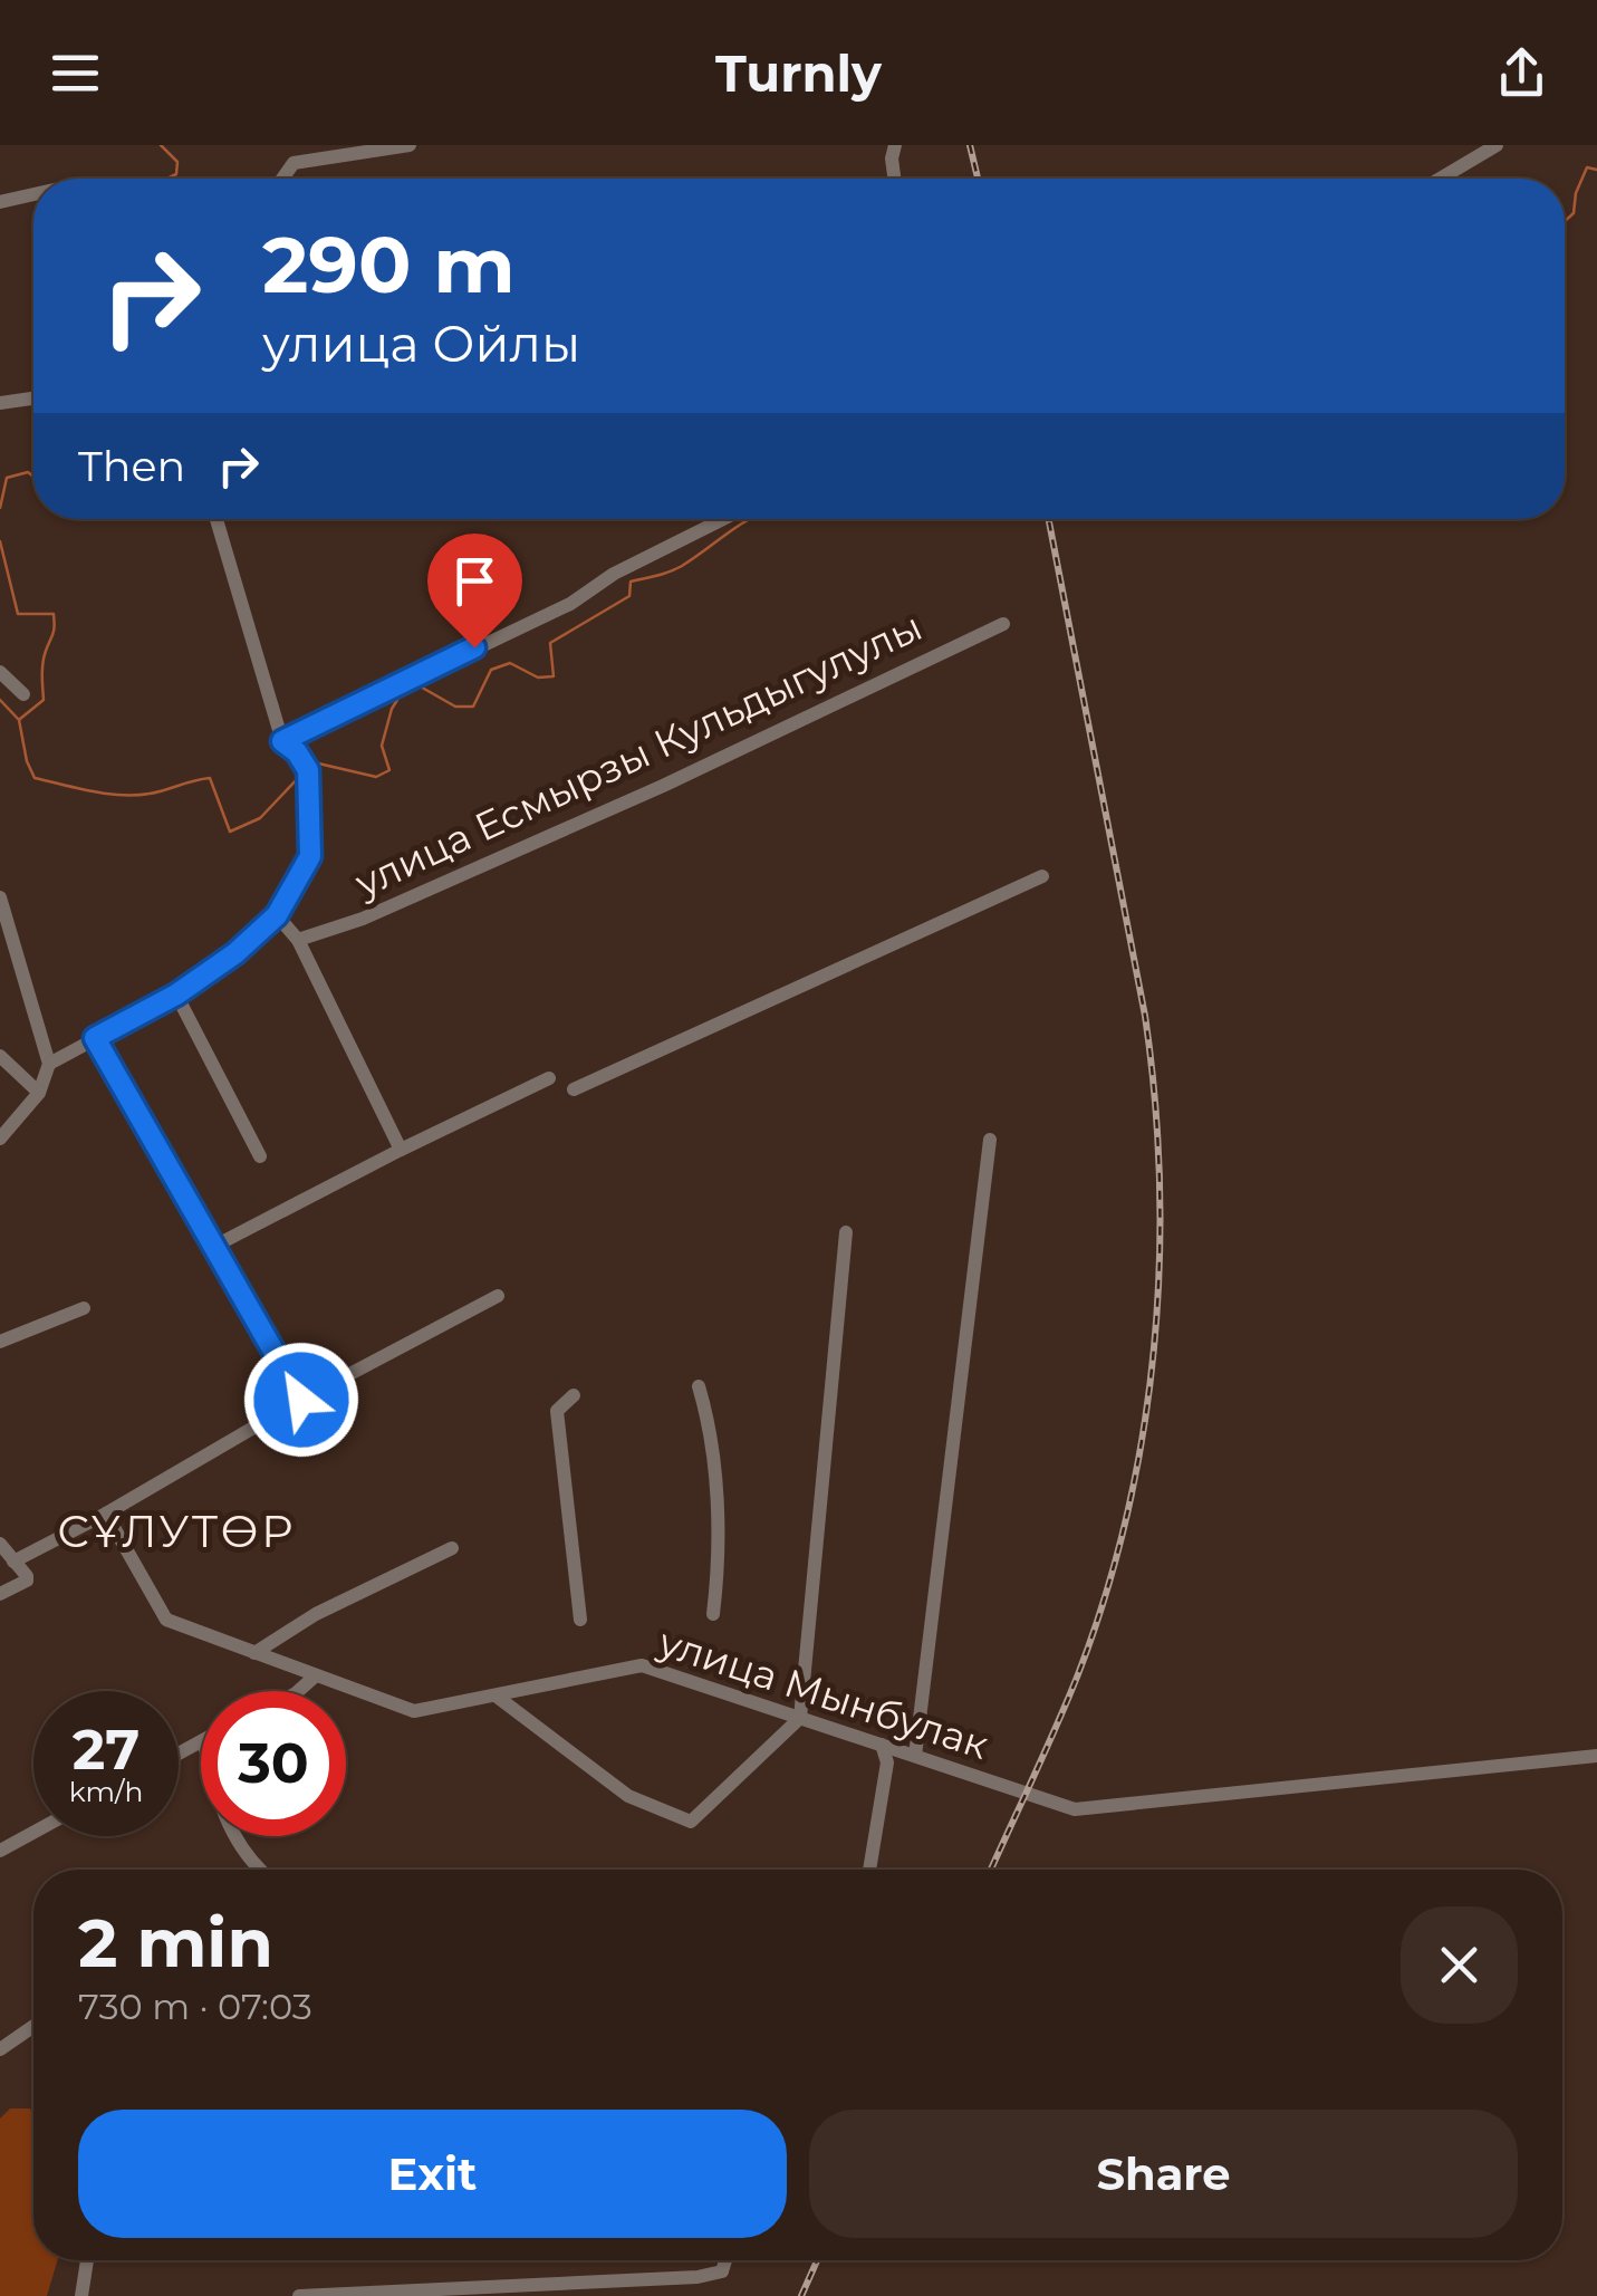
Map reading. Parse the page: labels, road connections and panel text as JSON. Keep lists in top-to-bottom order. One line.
{"streets":{"street":["улица Есмырзы Кульдыгулулы","улица Мынбулак"]},"districts":["СҰЛУТӨР"],"page":{"header":"Turnly","turn":["290 m","улица Ойлы"],"then":"Then","speed":"27 km/h","limit":"30","heading":["2 min","730 m · 07:03"],"buttons":["Exit","Share"]}}
